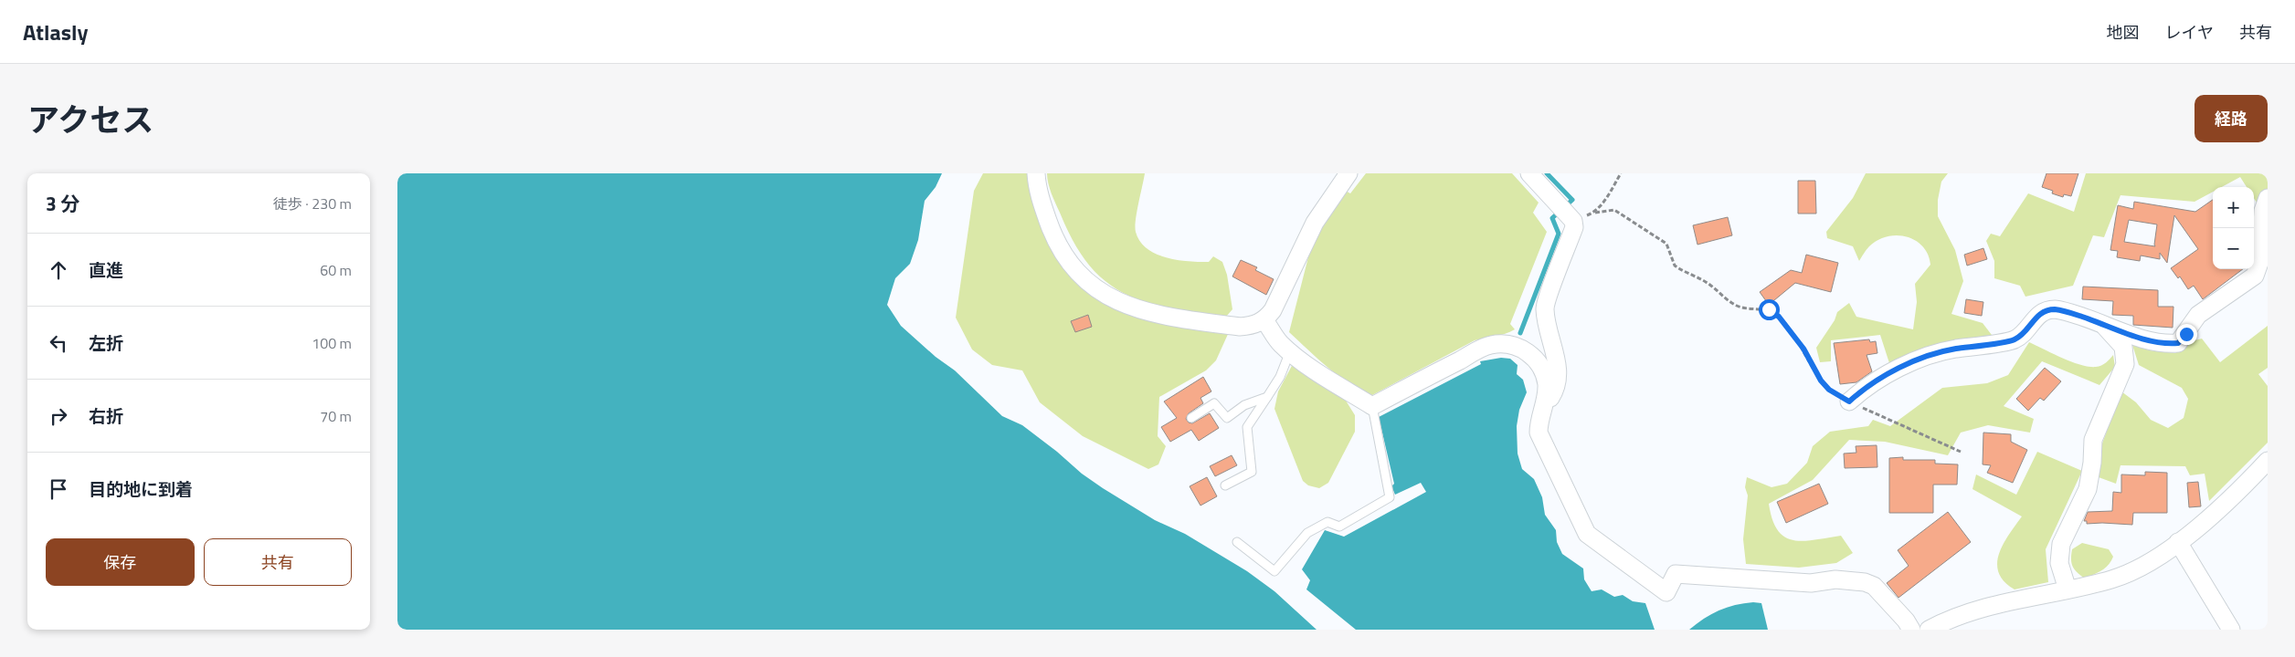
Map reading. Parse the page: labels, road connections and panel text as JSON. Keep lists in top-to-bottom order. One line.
{"page":{"header":"Atlasly","nav":["地図","レイヤ","共有"],"title":"アクセス","buttons":["経路",["保存","共有"]],"heading":["3 分","徒歩 · 230 m"],"map_buttons":["+","−"],"list":[["直進","60 m"],["左折","100 m"],["右折","70 m"],"目的地に到着"]}}
